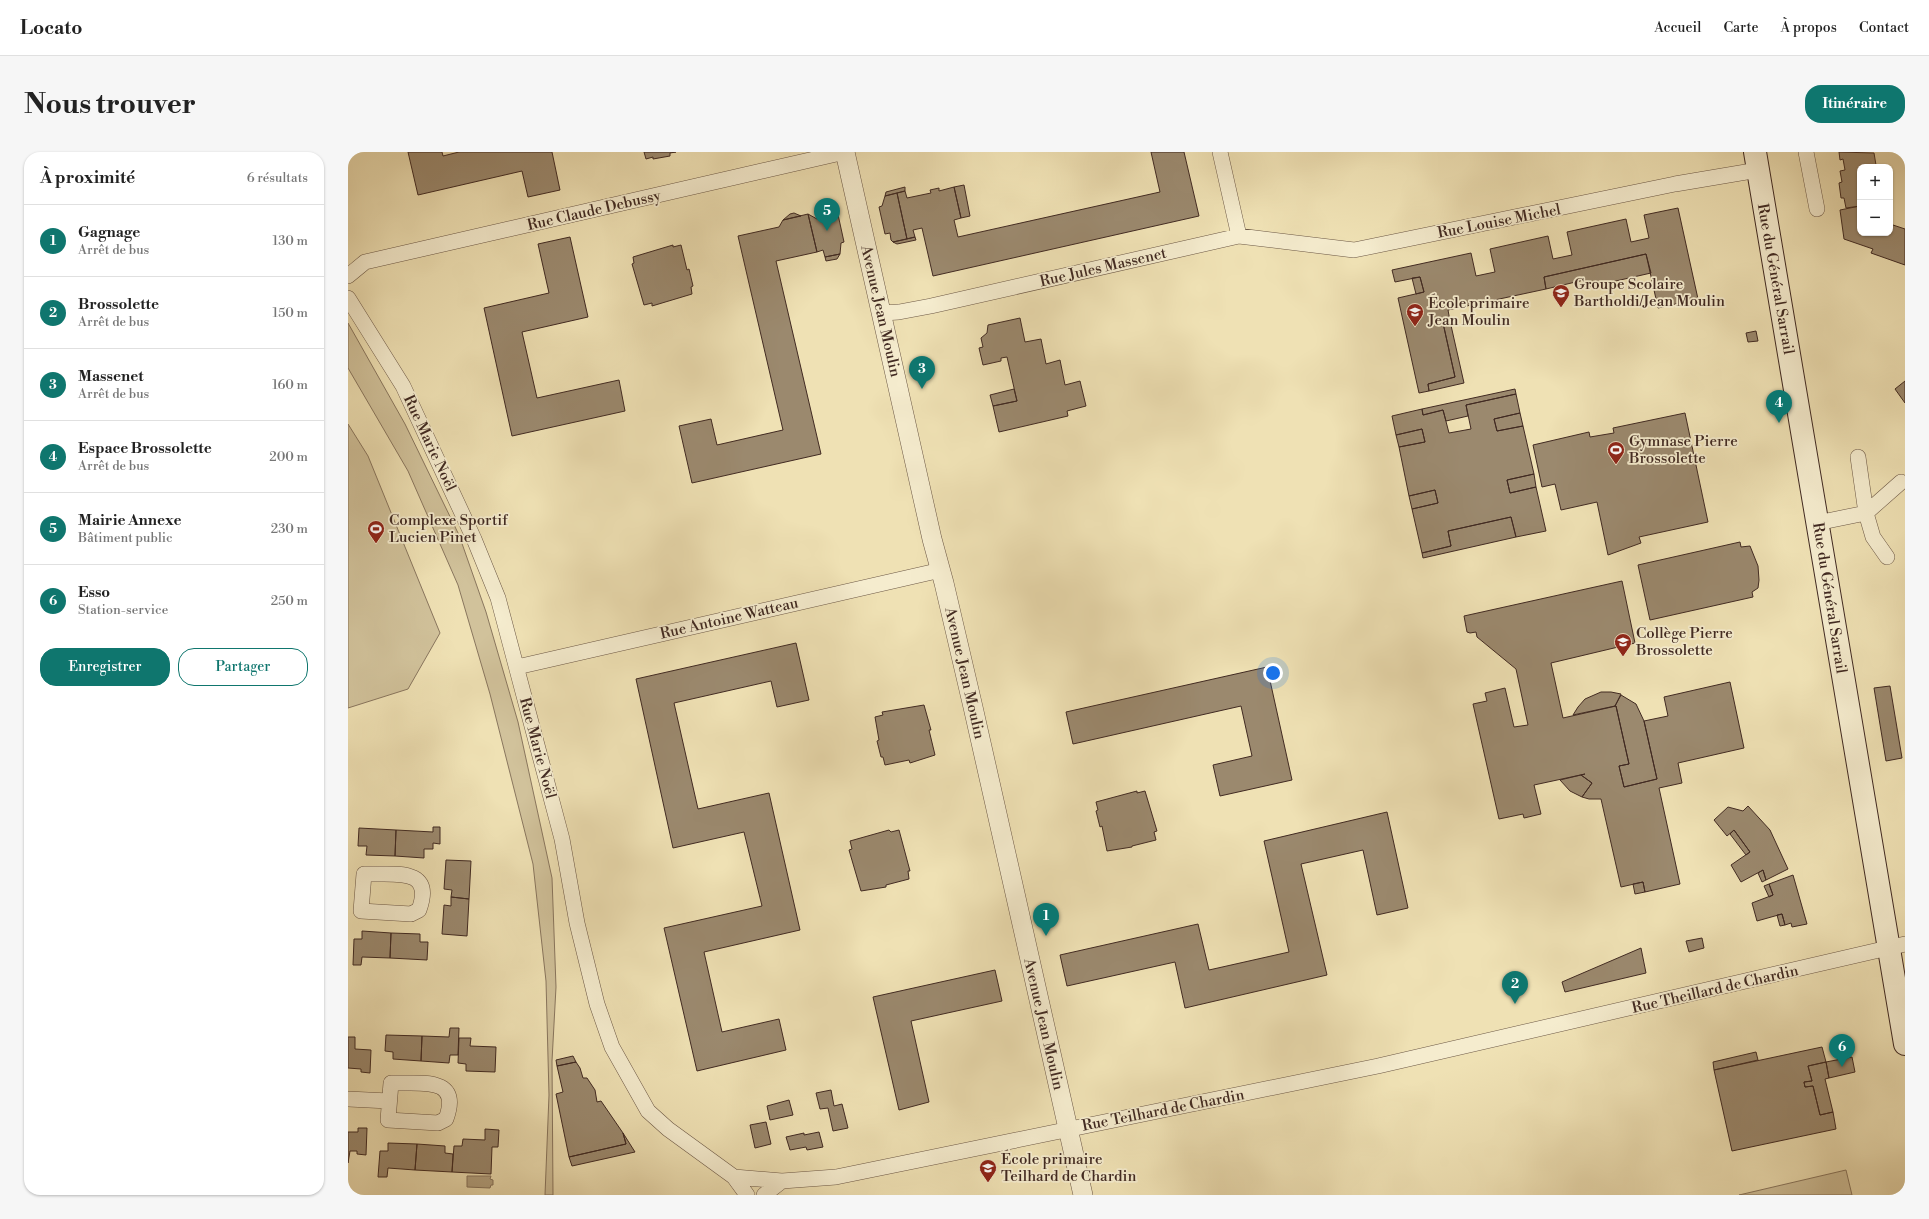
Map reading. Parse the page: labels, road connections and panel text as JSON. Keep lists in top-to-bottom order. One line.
{"streets":{"main road":["Rue du Général Sarrail"],"street":["Rue Claude Debussy","Rue Louise Michel","Rue Jules Massenet","Avenue Jean Moulin","Rue Marie Noël","Rue Antoine Watteau","Rue Theillard de Chardin","Rue Teilhard de Chardin"]},"crossings":[["Rue Claude Debussy","Avenue Jean Moulin"],["Rue Louise Michel","Rue Jules Massenet"],["Rue Louise Michel","Rue du Général Sarrail"],["Rue Jules Massenet","Avenue Jean Moulin"],["Rue du Général Sarrail","Rue Theillard de Chardin"],["Avenue Jean Moulin","Rue Antoine Watteau"],["Avenue Jean Moulin","Rue Teilhard de Chardin"],["Rue Marie Noël","Rue Antoine Watteau"],["Rue Marie Noël","Rue Teilhard de Chardin"],["Rue Theillard de Chardin","Rue Teilhard de Chardin"]],"places":{"school or university":["Groupe Scolaire Bartholdi/Jean Moulin","École primaire Jean Moulin","Collège Pierre Brossolette","École primaire Teilhard de Chardin"],"sports":["Gymnase Pierre Brossolette","Complexe Sportif Lucien Pinet"]},"page":{"header":"Locato","nav":["Accueil","Carte","À propos","Contact"],"buttons":["Itinéraire",["Enregistrer","Partager"]],"title":"Nous trouver","heading":["À proximité","6 résultats"],"map_buttons":["+","−"],"pins":["5","3","4","1","2","6"],"list":[{"mark":"1","name":"Gagnage","note":"Arrêt de bus","value":"130 m"},{"mark":"2","name":"Brossolette","note":"Arrêt de bus","value":"150 m"},{"mark":"3","name":"Massenet","note":"Arrêt de bus","value":"160 m"},{"mark":"4","name":"Espace Brossolette","note":"Arrêt de bus","value":"200 m"},{"mark":"5","name":"Mairie Annexe","note":"Bâtiment public","value":"230 m"},{"mark":"6","name":"Esso","note":"Station-service","value":"250 m"}]}}
